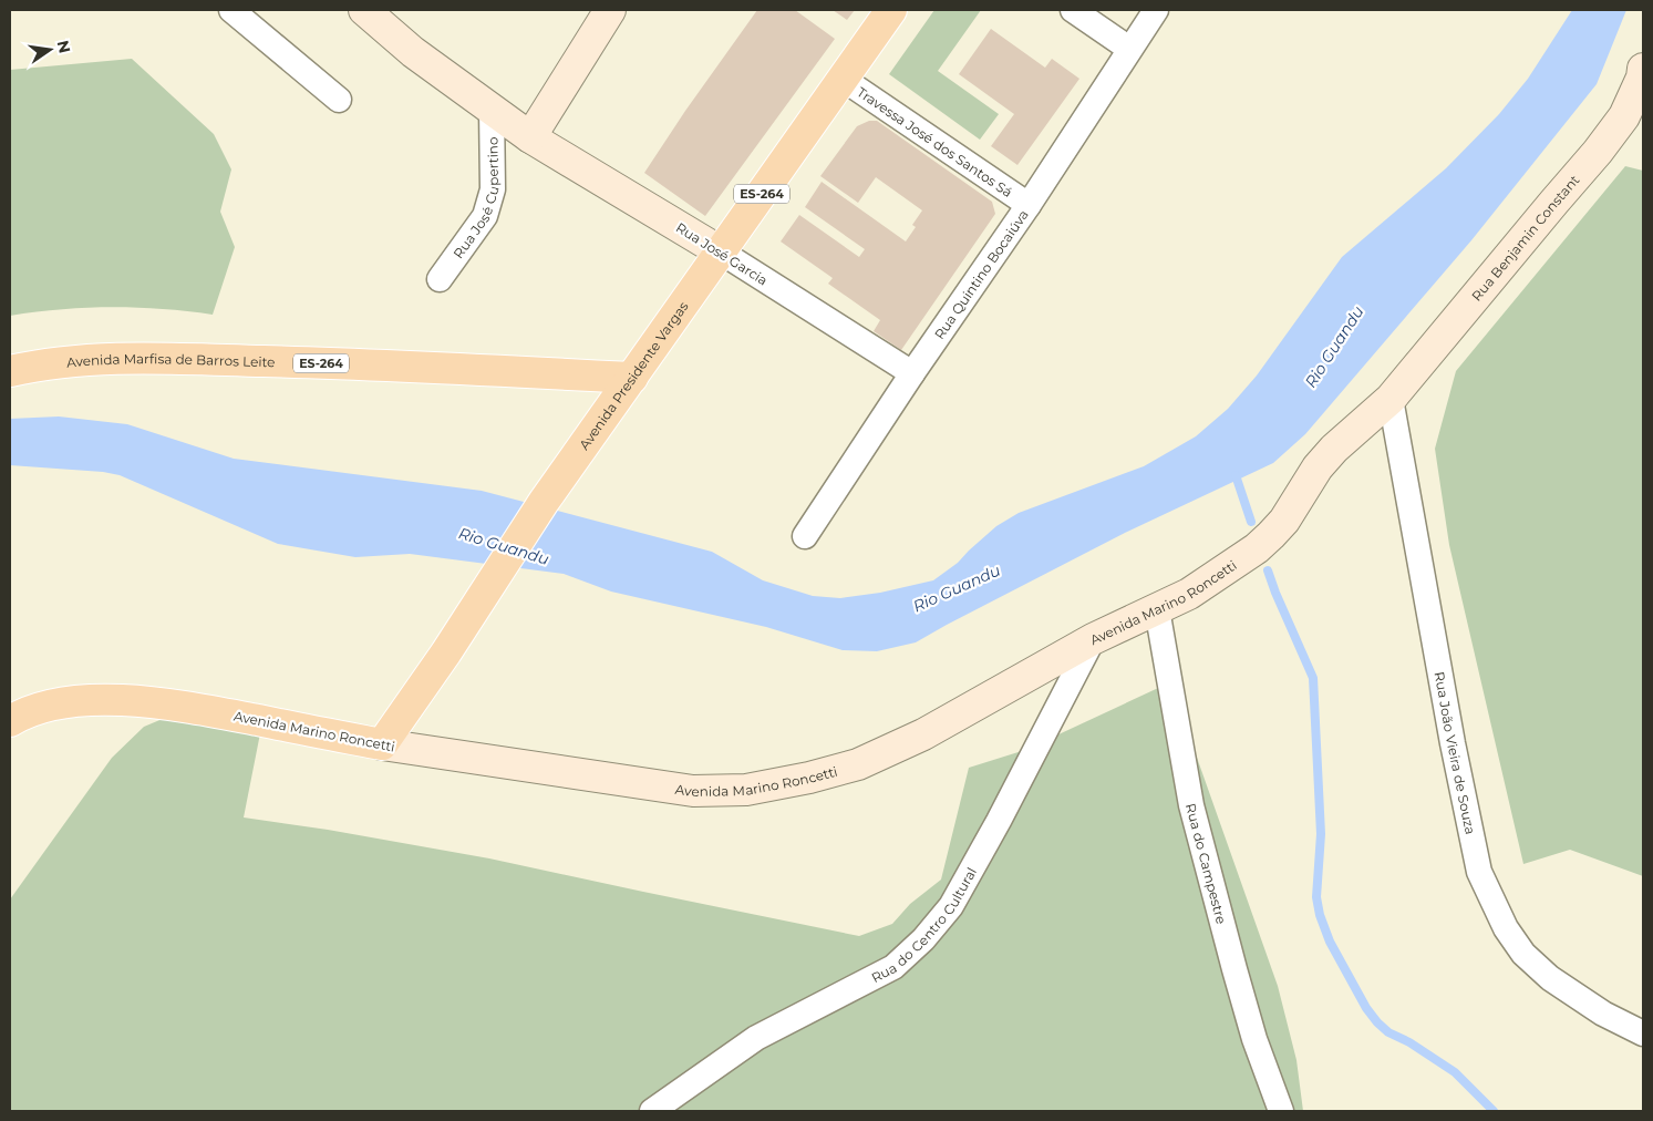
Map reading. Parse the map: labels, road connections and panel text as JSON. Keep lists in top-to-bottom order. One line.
{"streets":{"main road":["ES-264","Avenida Marfisa de Barros Leite","Avenida Presidente Vargas","Avenida Marino Roncetti"],"street":["Travessa José dos Santos Sá","Rua José Cupertino","Rua Benjamin Constant","Rua José Garcia","Rua Quintino Bocaiúva","Rua João Vieira de Souza","Rua do Campestre","Rua do Centro Cultural"]},"crossings":[["Travessa José dos Santos Sá","Rua Quintino Bocaiúva"],["Travessa José dos Santos Sá","Avenida Presidente Vargas"],["Rua José Cupertino","Rua José Garcia"],["Rua Benjamin Constant","Avenida Marino Roncetti"],["Rua Benjamin Constant","Rua João Vieira de Souza"],["Rua José Garcia","Rua Quintino Bocaiúva"],["Rua José Garcia","Avenida Presidente Vargas"],["Avenida Marfisa de Barros Leite","Avenida Presidente Vargas"],["Avenida Presidente Vargas","Avenida Marino Roncetti"],["Avenida Marino Roncetti","Rua João Vieira de Souza"],["Avenida Marino Roncetti","Rua do Campestre"],["Avenida Marino Roncetti","Rua do Centro Cultural"]],"water":["Rio Guandu"],"north":"right"}
